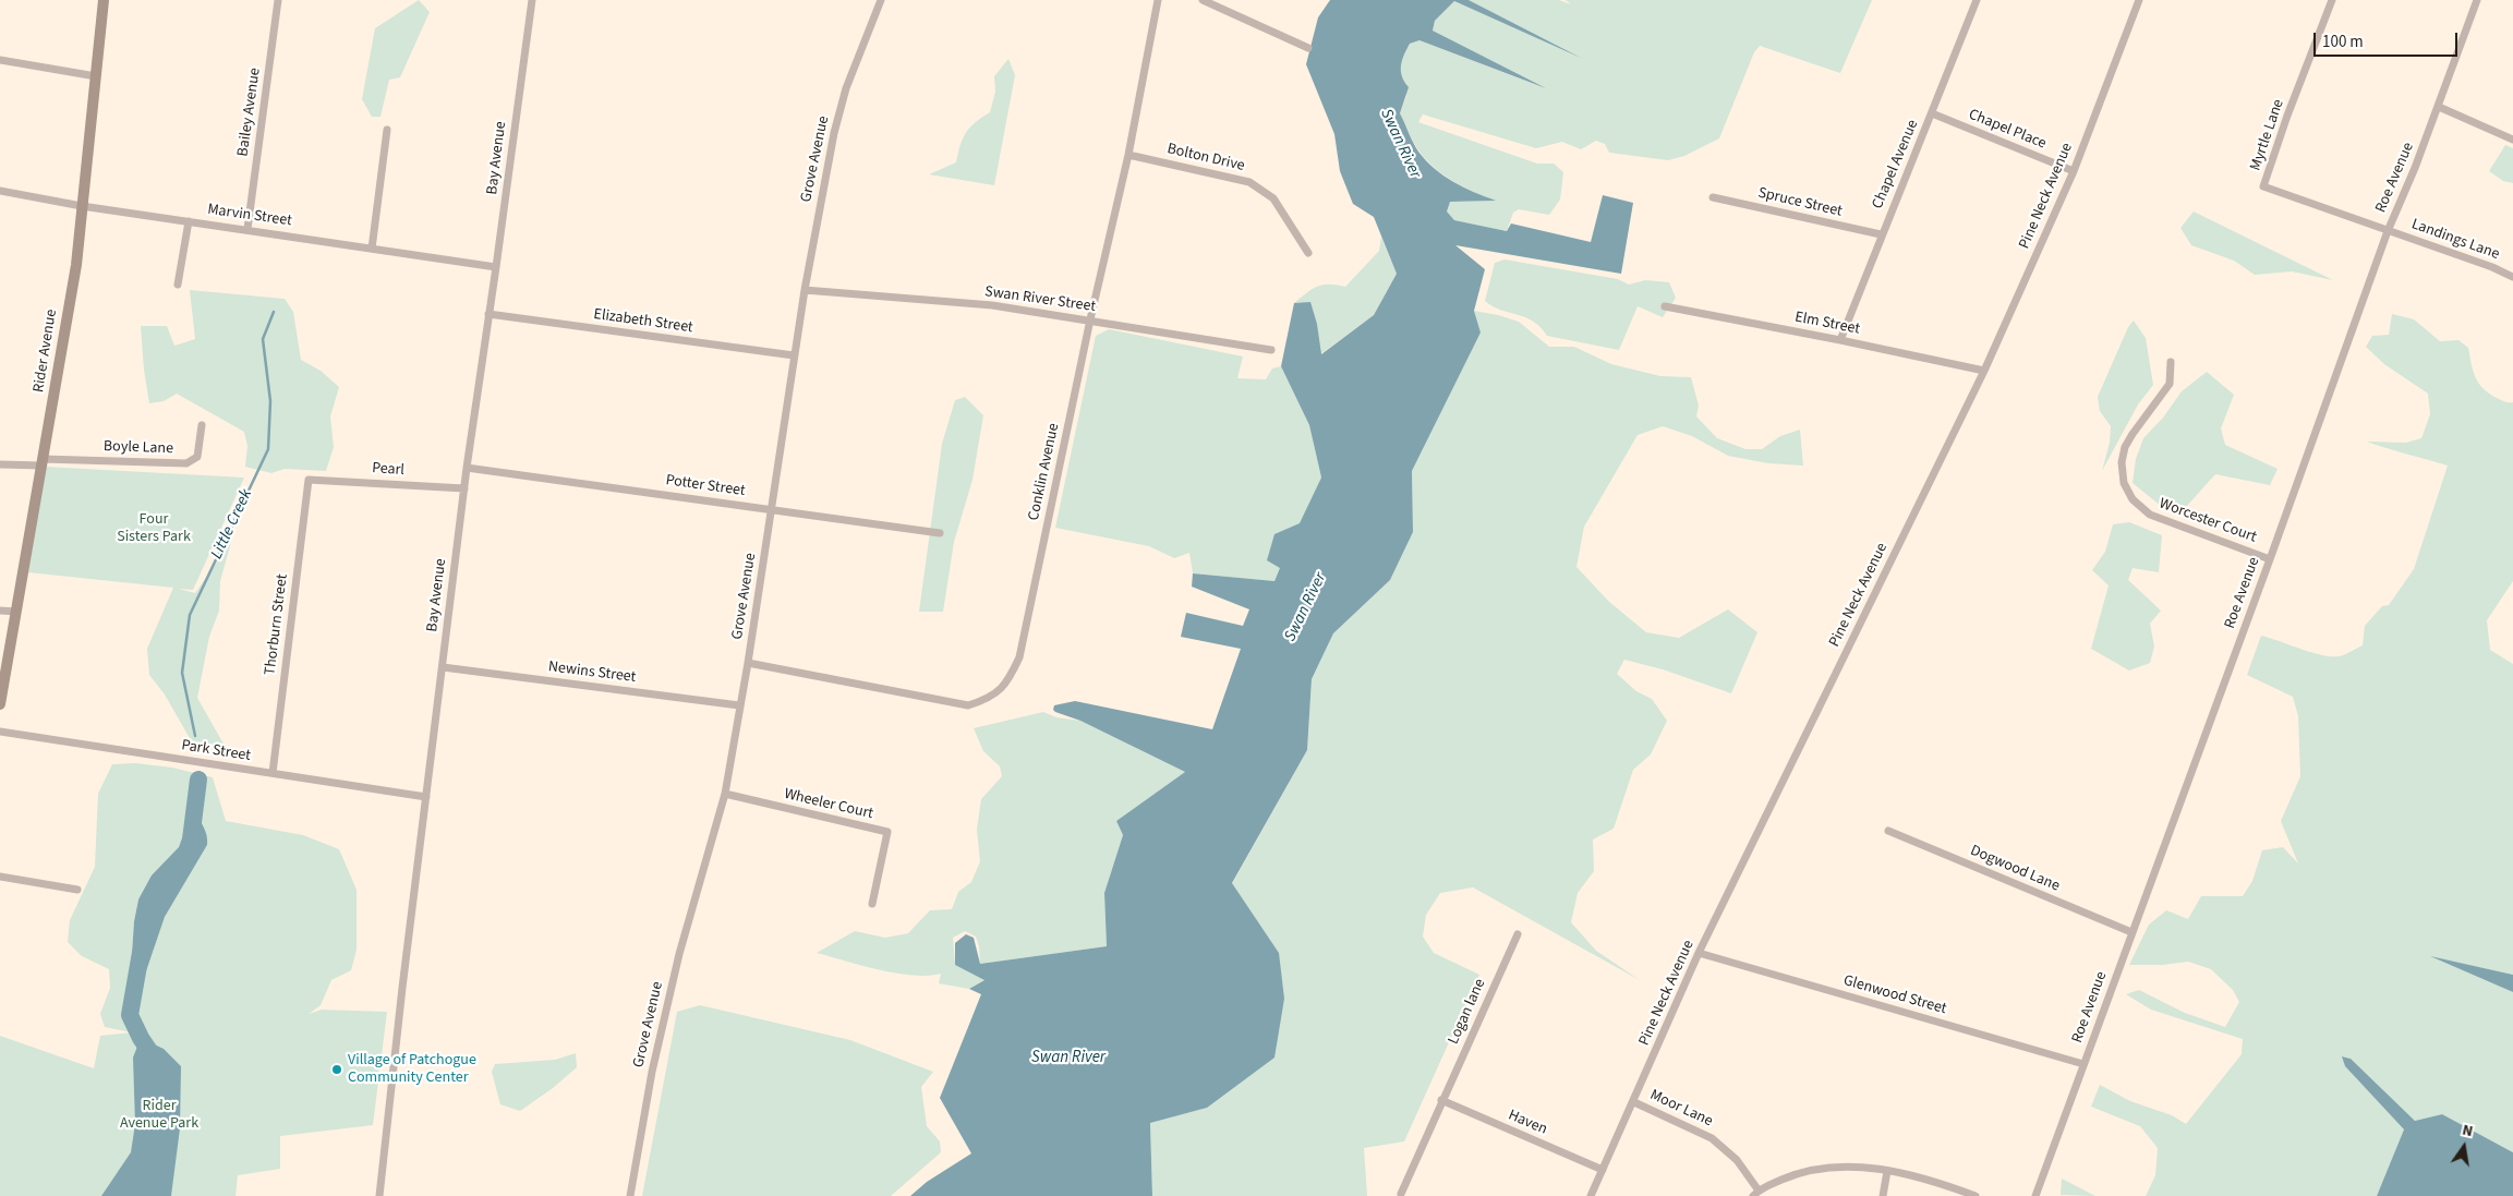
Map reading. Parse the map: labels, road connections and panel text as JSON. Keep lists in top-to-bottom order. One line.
{"streets":{"street":["Bailey Avenue","Chapel Place","Myrtle Lane","Bay Avenue","Bolton Drive","Grove Avenue","Chapel Avenue","Roe Avenue","Pine Neck Avenue","Spruce Street","Marvin Street","Landings Lane","Swan River Street","Elizabeth Street","Elm Street","Rider Avenue","Boyle Lane","Pearl","Conklin Avenue","Potter Street","Worcester Court","Thorburn Street","Newins Street","Park Street","Wheeler Court","Dogwood Lane","Glenwood Street","Logan lane","Moor Lane","Haven"]},"crossings":[["Bailey Avenue","Marvin Street"],["Chapel Place","Chapel Avenue"],["Chapel Place","Pine Neck Avenue"],["Myrtle Lane","Roe Avenue"],["Myrtle Lane","Landings Lane"],["Bay Avenue","Marvin Street"],["Bay Avenue","Elizabeth Street"],["Bay Avenue","Pearl"],["Bay Avenue","Potter Street"],["Bay Avenue","Newins Street"],["Bay Avenue","Park Street"],["Bolton Drive","Conklin Avenue"],["Grove Avenue","Swan River Street"],["Grove Avenue","Elizabeth Street"],["Grove Avenue","Conklin Avenue"],["Grove Avenue","Potter Street"],["Grove Avenue","Newins Street"],["Grove Avenue","Wheeler Court"],["Chapel Avenue","Spruce Street"],["Chapel Avenue","Elm Street"],["Roe Avenue","Landings Lane"],["Roe Avenue","Worcester Court"],["Roe Avenue","Dogwood Lane"],["Roe Avenue","Glenwood Street"],["Pine Neck Avenue","Elm Street"],["Pine Neck Avenue","Glenwood Street"],["Pine Neck Avenue","Moor Lane"],["Pine Neck Avenue","Haven"],["Marvin Street","Rider Avenue"],["Swan River Street","Conklin Avenue"],["Rider Avenue","Boyle Lane"],["Pearl","Thorburn Street"],["Thorburn Street","Park Street"],["Logan lane","Haven"]],"water":["Swan River","Little Creek"],"parks":["Four Sisters Park","Rider Avenue Park"],"places":["Village of Patchogue Community Center"],"scale_bar":"100 m","north":"top"}
